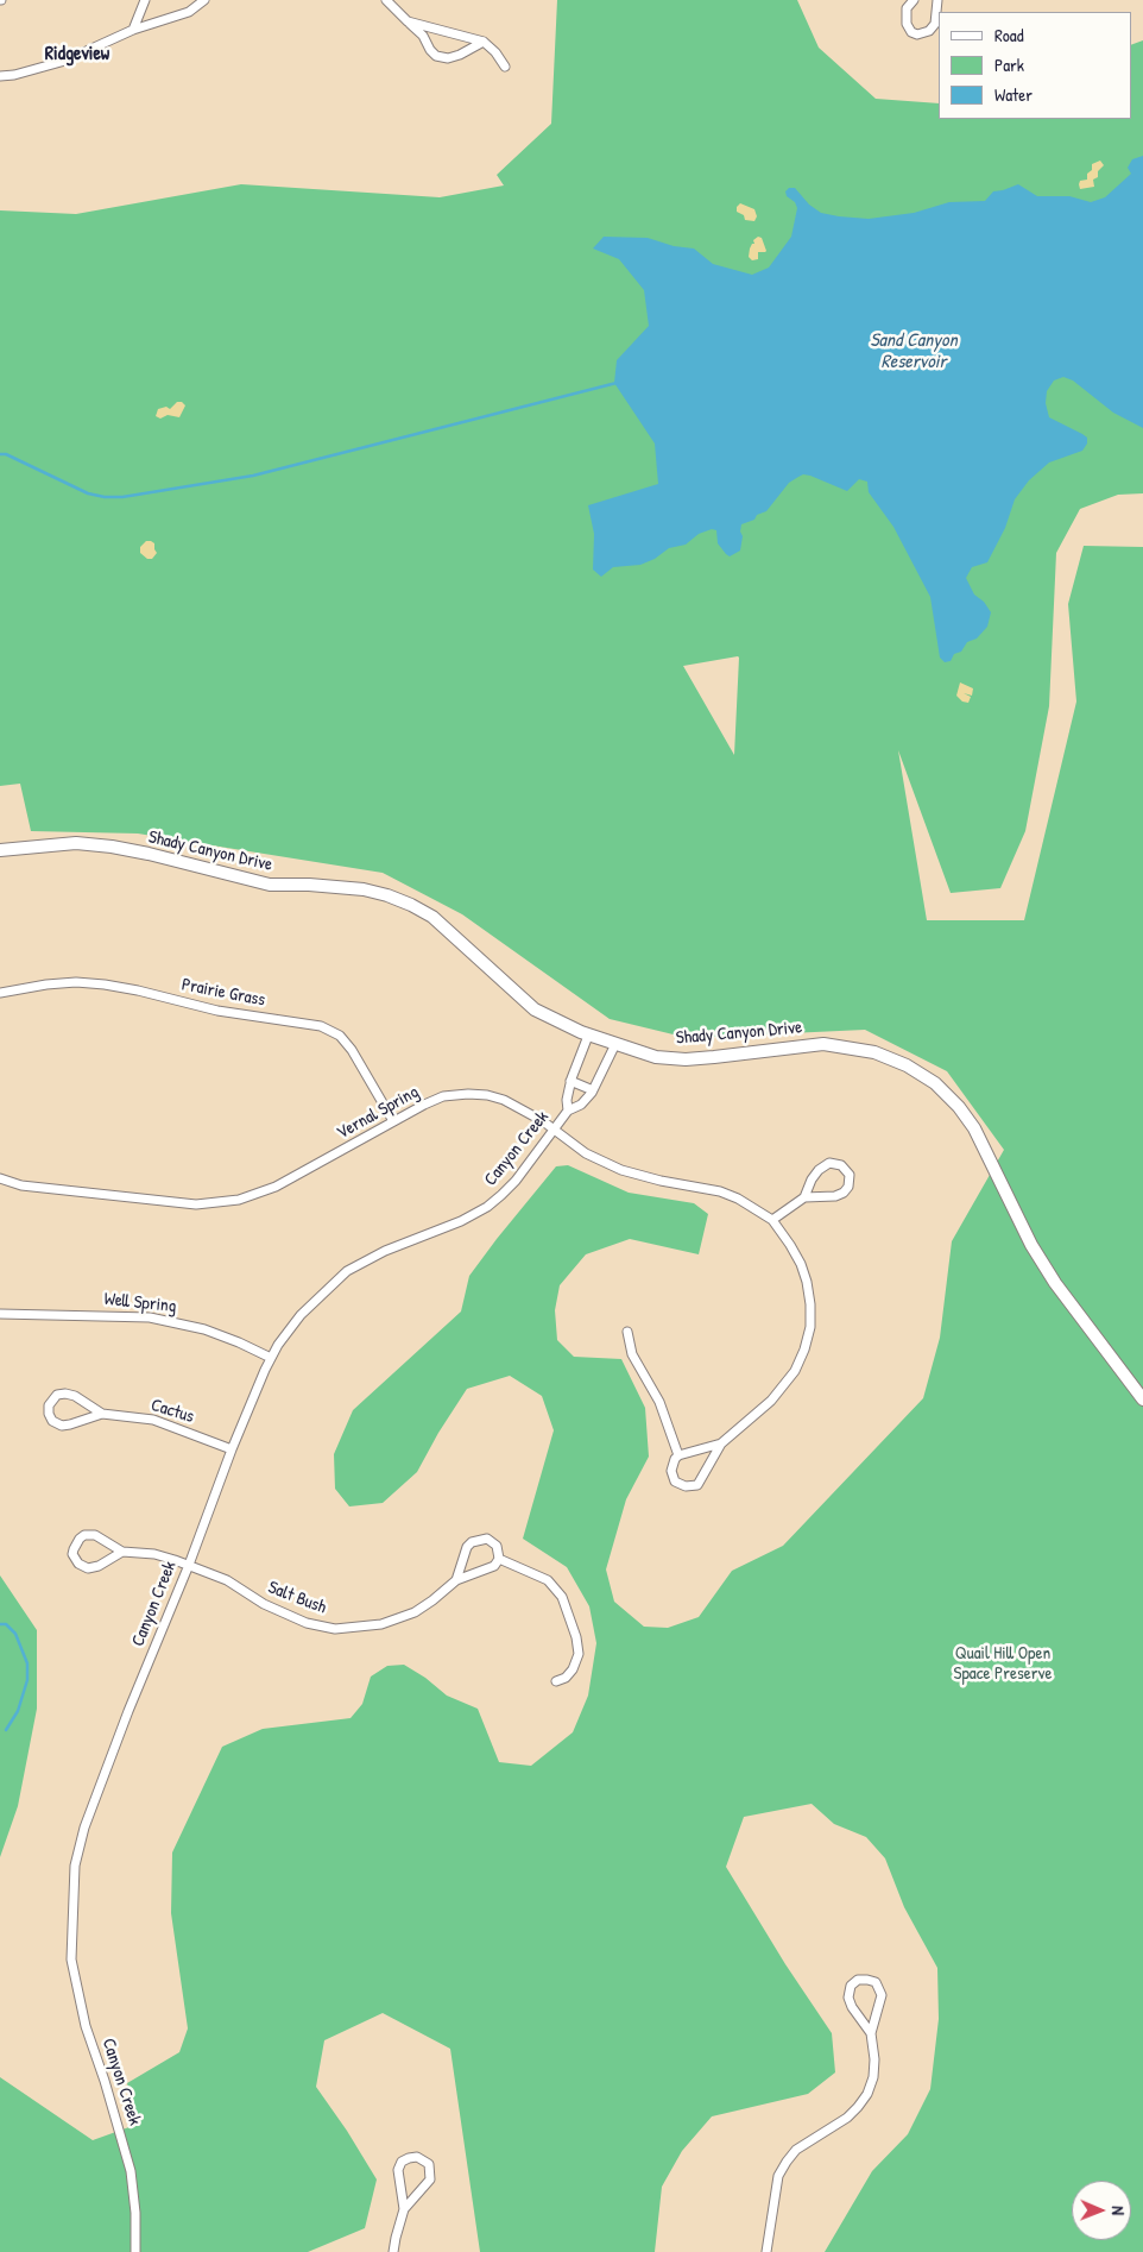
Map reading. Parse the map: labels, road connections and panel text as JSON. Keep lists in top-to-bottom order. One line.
{"streets":{"street":["Shady Canyon Drive","Prairie Grass","Vernal Spring","Canyon Creek","Well Spring","Cactus","Salt Bush"]},"crossings":[["Shady Canyon Drive","Canyon Creek"],["Prairie Grass","Vernal Spring"],["Vernal Spring","Canyon Creek"],["Canyon Creek","Well Spring"],["Canyon Creek","Cactus"],["Canyon Creek","Salt Bush"]],"districts":["Ridgeview"],"water":["Sand Canyon Reservoir"],"parks":["Quail Hill Open Space Preserve"],"legend":["Road","Park","Water"],"north":"right"}
